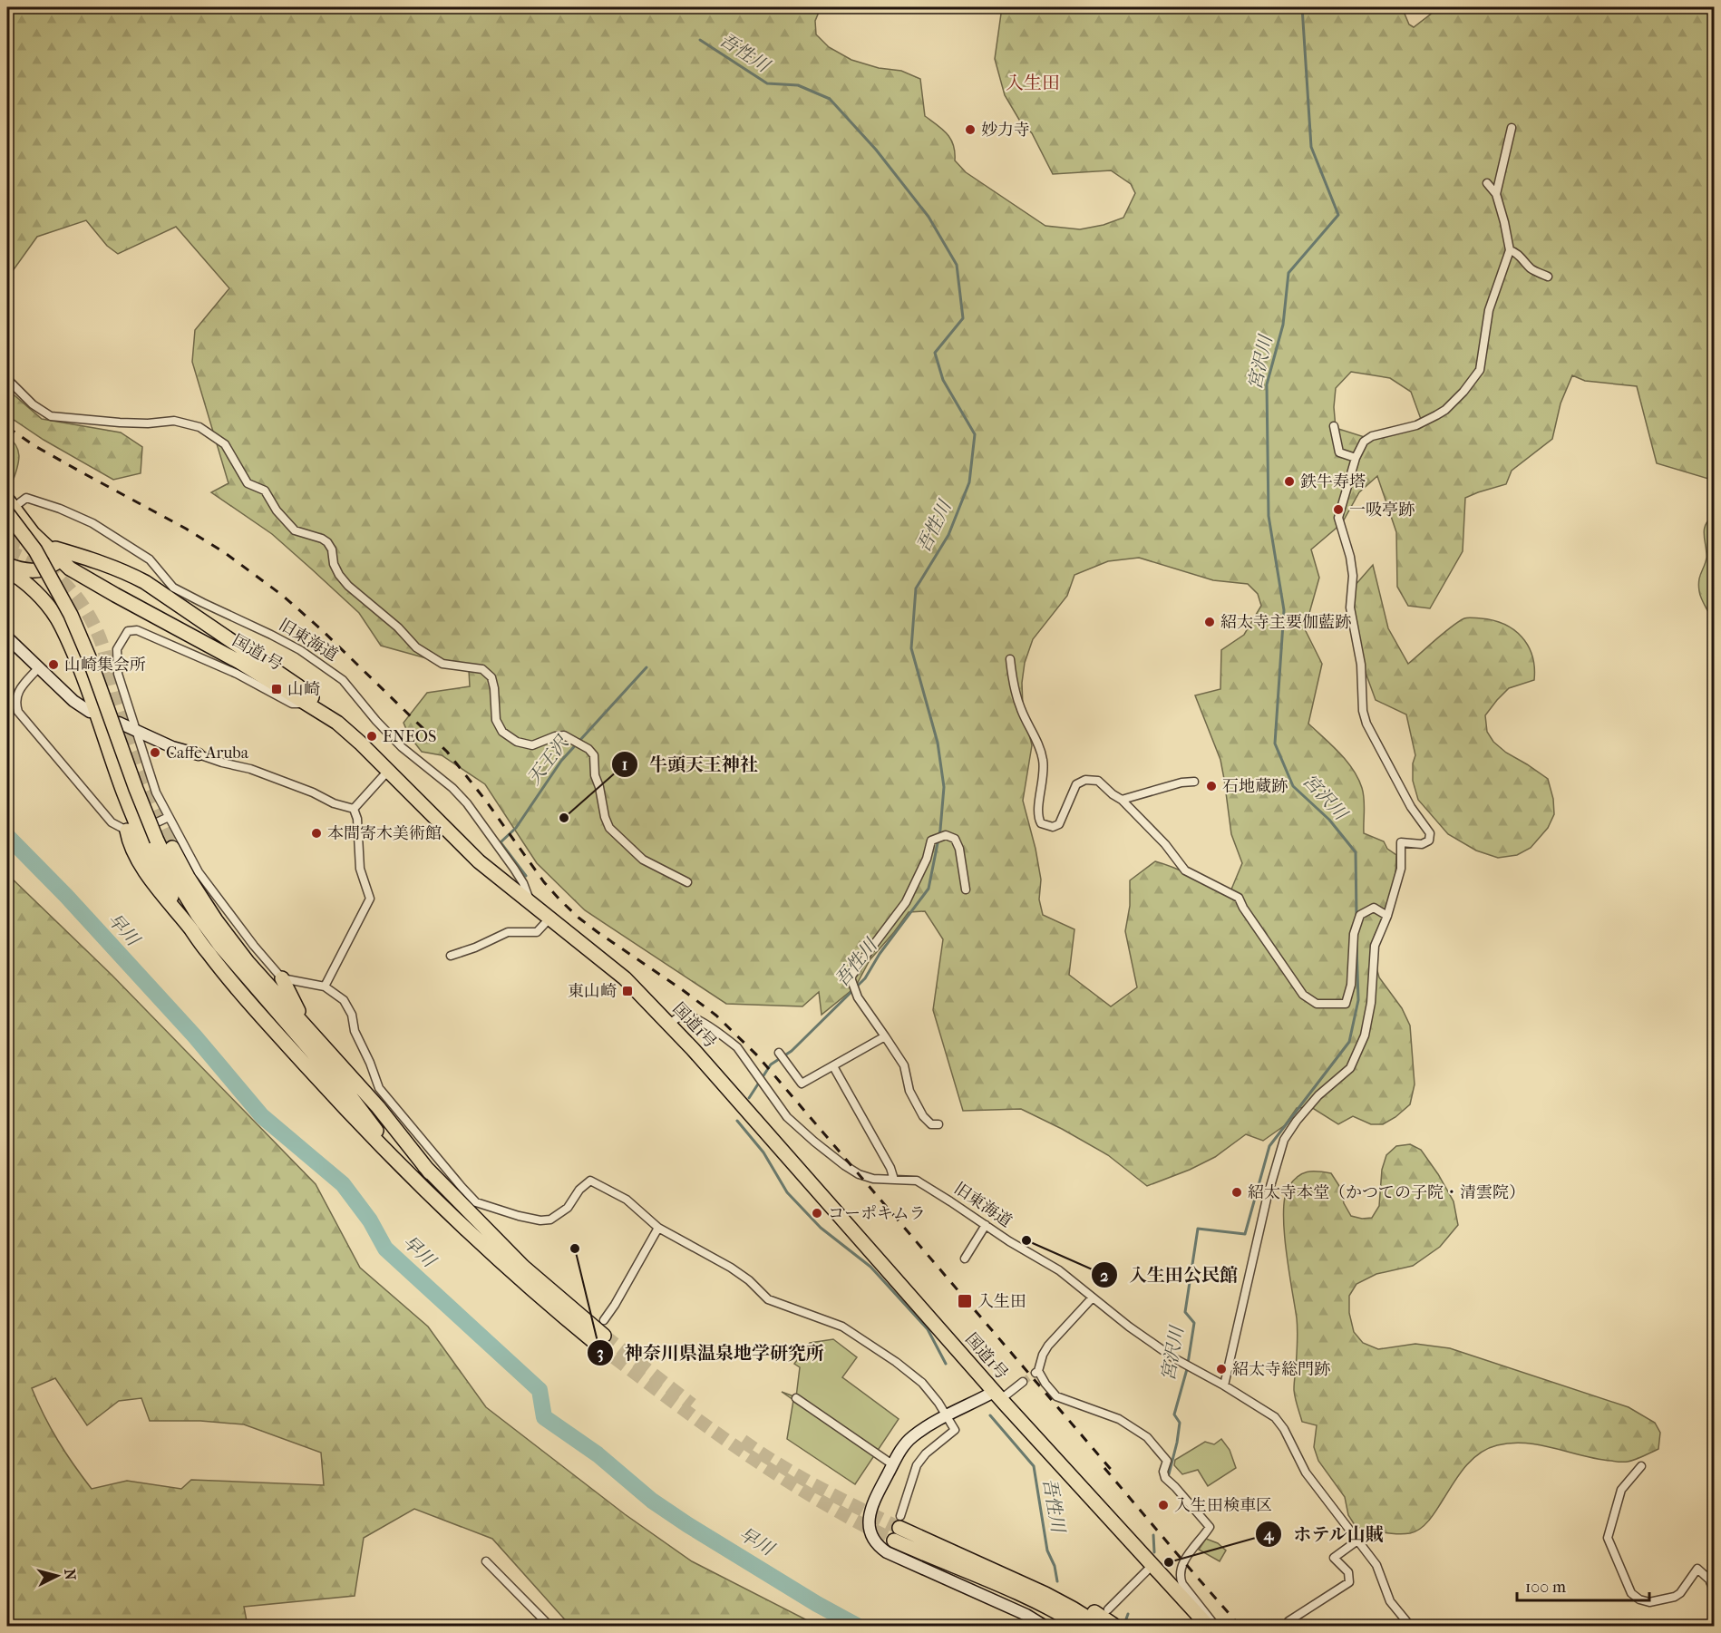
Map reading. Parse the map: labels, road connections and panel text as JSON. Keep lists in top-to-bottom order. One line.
{"streets":{"highway":["国道1号"],"street":["旧東海道"]},"crossings":[["旧東海道","国道1号"]],"districts":["入生田"],"water":["吾性川","宮沢川","天王沢","早川"],"places":{"other":["妙力寺","鉄牛寿塔","一吸亭跡","紹太寺主要伽藍跡","山崎集会所","ENEOS","Caffe Aruba","石地蔵跡","牛頭天王神社","本間寄木美術館","紹太寺本堂（かつての子院・清雲院）","コーポキムラ","入生田公民館","神奈川県温泉地学研究所","紹太寺総門跡","入生田検車区","ホテル山賊"],"transit":["山崎","東山崎","入生田"]},"scale_bar":"100 m","north":"right"}
